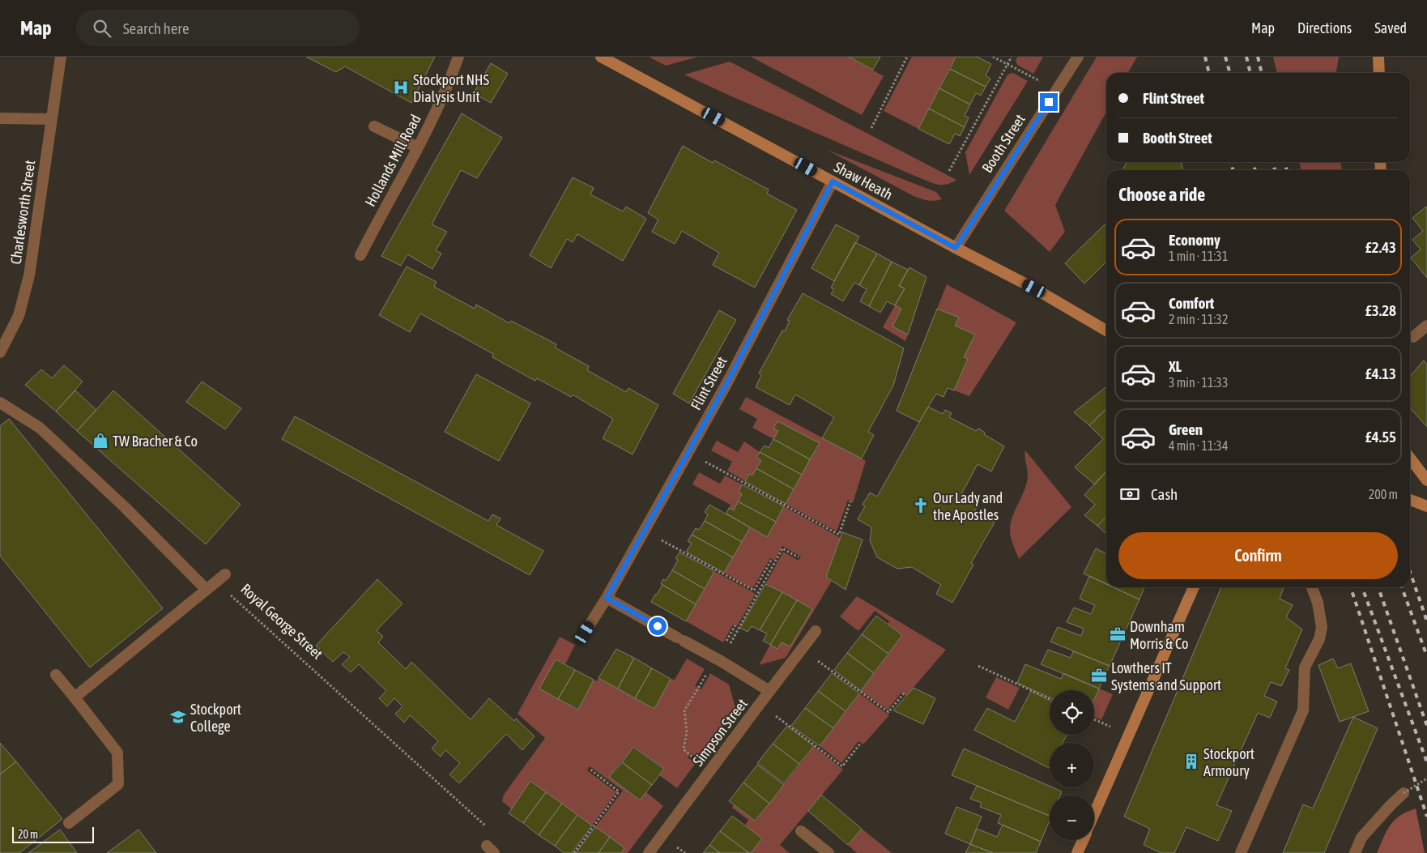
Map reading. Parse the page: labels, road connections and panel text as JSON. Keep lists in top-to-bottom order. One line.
{"streets":{"main road":["Shaw Heath"],"street":["Booth Street","Hollands Mill Road","Charlesworth Street","Flint Street","Simpson Street"],"path":["Royal George Street"]},"crossings":[["Booth Street","Shaw Heath"],["Shaw Heath","Flint Street"]],"places":{"hospital":["Stockport NHS Dialysis Unit"],"shop":["TW Bracher & Co"],"church":["Our Lady and the Apostles"],"office":["Downham Morris & Co","Lowthers IT Systems and Support"],"school or university":["Stockport College"],"building":["Stockport Armoury"]},"scale_bar":"20 m","page":{"header":"Map","search":"Search here","nav":["Map","Directions","Saved"],"banner":["Flint Street","Booth Street"],"heading":"Choose a ride","list":[{"name":"Economy","note":"1 min · 11:31","value":"£2.43"},{"name":"Comfort","note":"2 min · 11:32","value":"£3.28"},{"name":"XL","note":"3 min · 11:33","value":"£4.13"},{"name":"Green","note":"4 min · 11:34","value":"£4.55"}],"pay":["Cash","200 m"],"buttons":"Confirm","map_buttons":["+","−"],"scale":"20 m"}}
